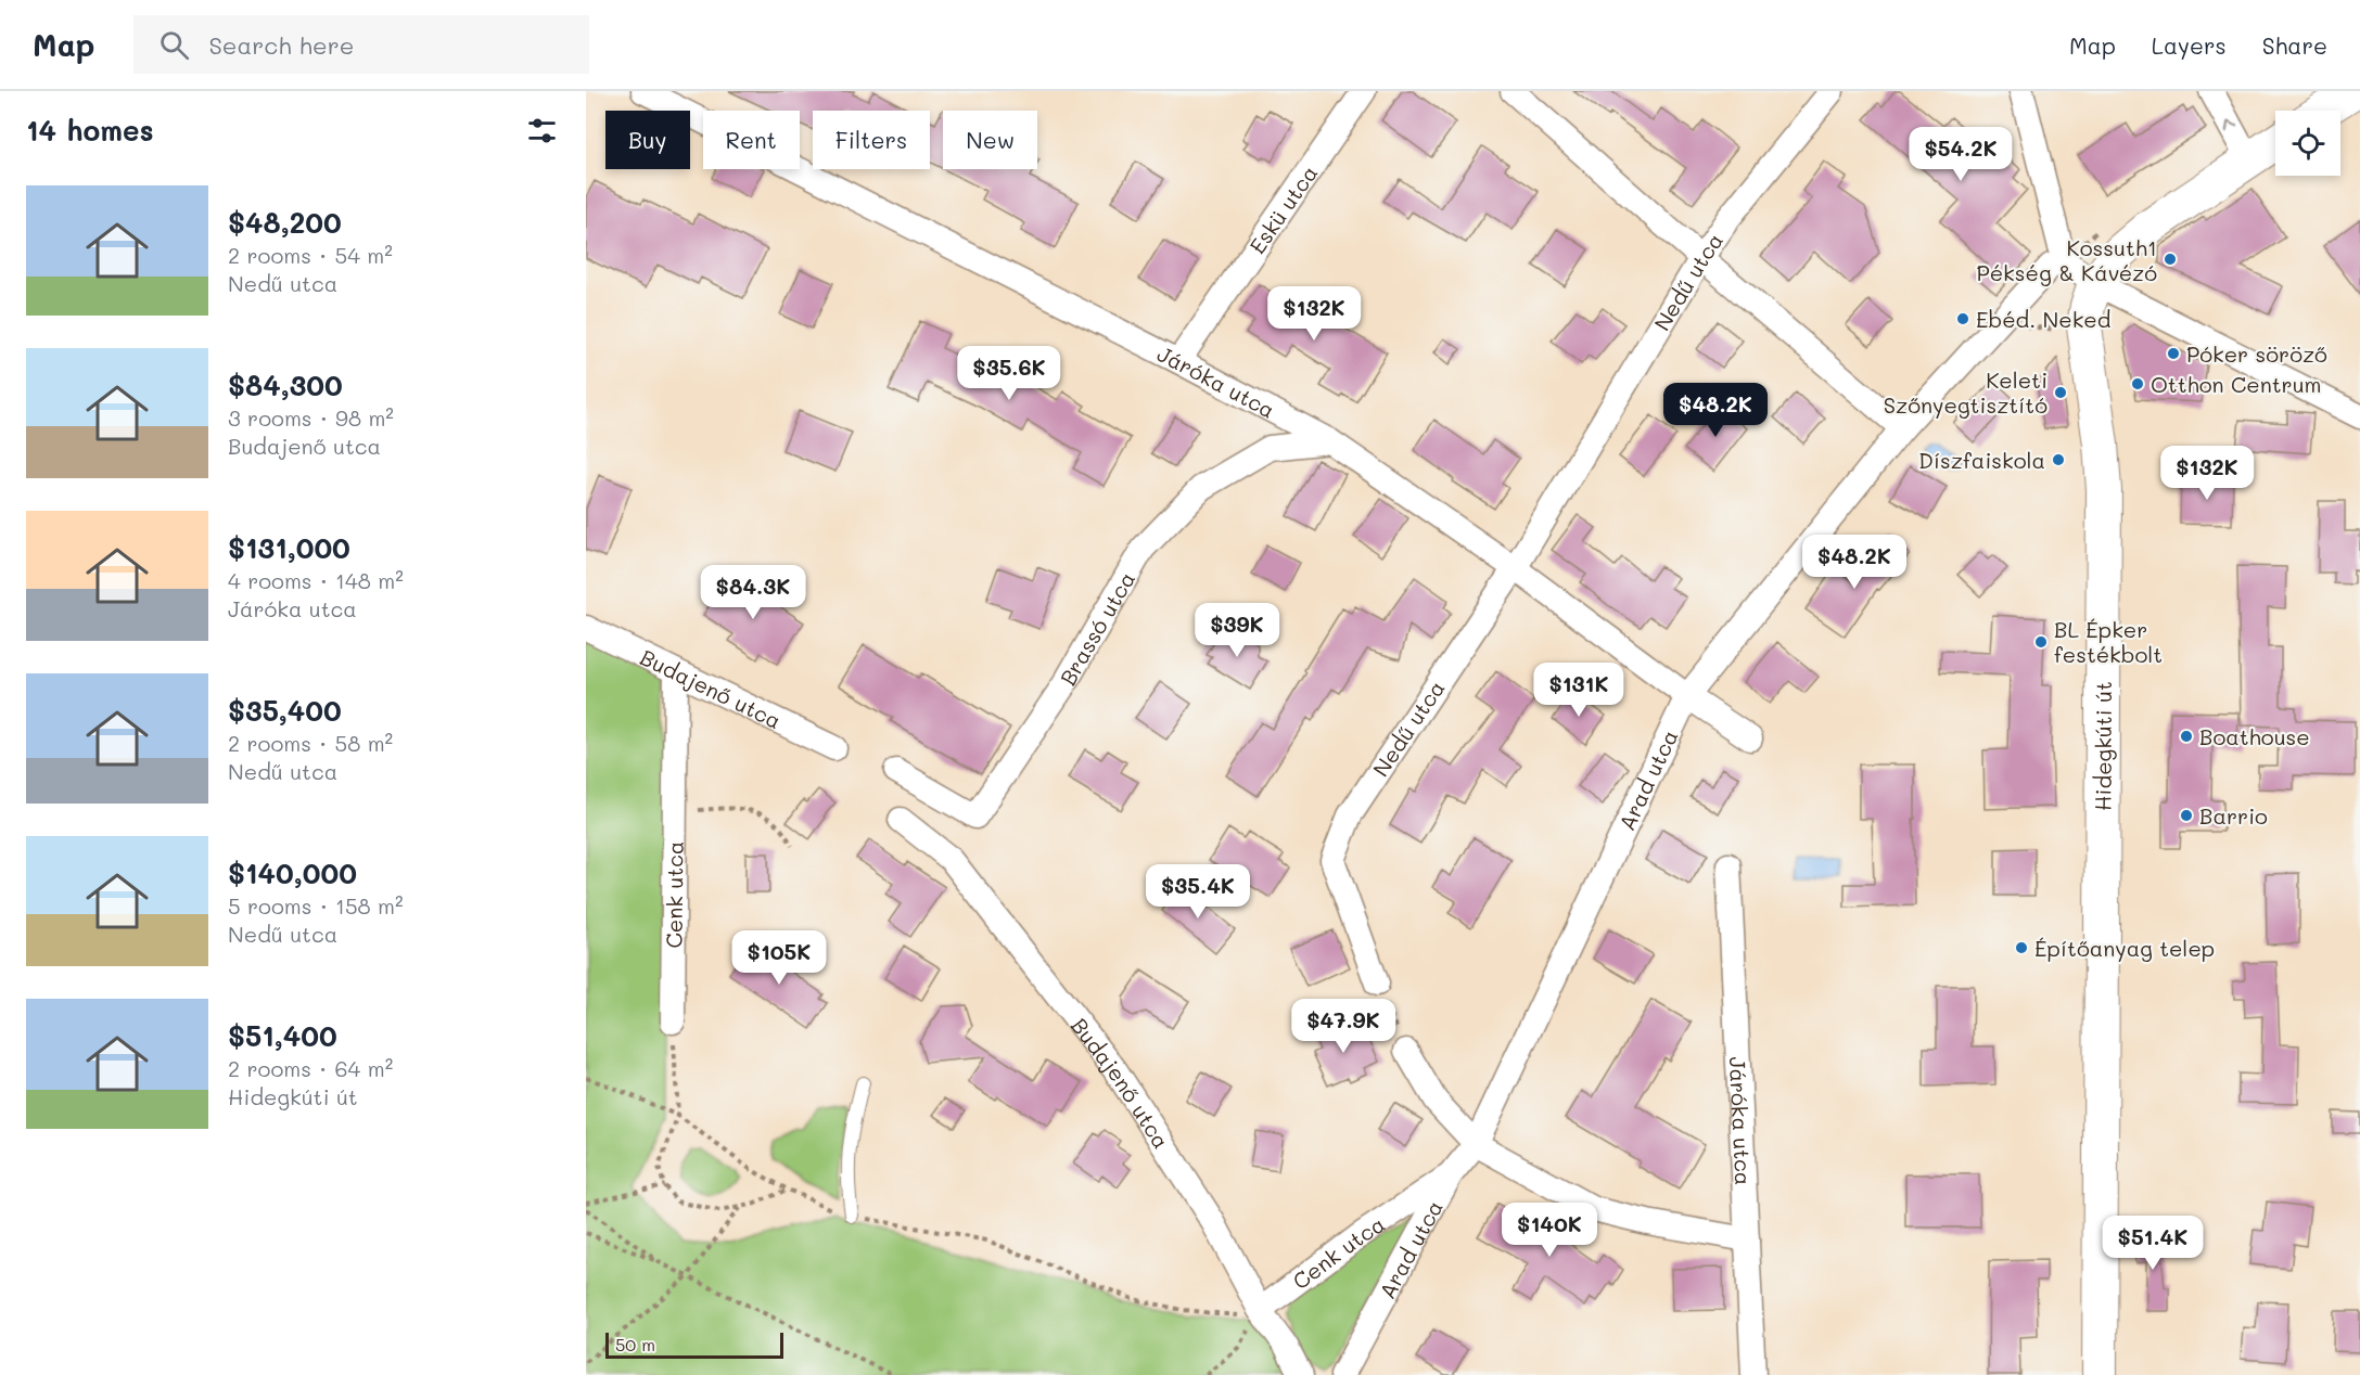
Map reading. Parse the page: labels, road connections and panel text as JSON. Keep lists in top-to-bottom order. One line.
{"streets":{"main road":["Hidegkúti út"],"street":["Eskü utca","Nedű utca","Járóka utca","Brassó utca","Budajenő utca","Arad utca","Cenk utca"]},"crossings":[["Eskü utca","Járóka utca"],["Nedű utca","Járóka utca"],["Járóka utca","Brassó utca"],["Járóka utca","Arad utca"],["Budajenő utca","Cenk utca"],["Arad utca","Cenk utca"]],"places":["Kossuth1 Pékség & Kávézó","Ebéd. Neked","Póker söröző","Otthon Centrum","Keleti Szőnyegtisztító","Díszfaiskola","BL Épker festékbolt","Boathouse","Barrio","Építőanyag telep"],"scale_bar":"50 m","page":{"header":"Map","search":"Search here","nav":["Map","Layers","Share"],"heading":"14 homes","chip":["Buy","Rent","Filters","New"],"price":["$54.2K","$132K","$35.6K","$48.2K","$132K","$48.2K","$84.3K","$39K","$131K","$35.4K","$105K","$47.9K","$140K","$51.4K"],"list":[{"name":"$48,200","note":"2 rooms · 54 m² · Nedű utca"},{"name":"$84,300","note":"3 rooms · 98 m² · Budajenő utca"},{"name":"$131,000","note":"4 rooms · 148 m² · Járóka utca"},{"name":"$35,400","note":"2 rooms · 58 m² · Nedű utca"},{"name":"$140,000","note":"5 rooms · 158 m² · Nedű utca"},{"name":"$51,400","note":"2 rooms · 64 m² · Hidegkúti út"}],"scale":"50 m"}}
